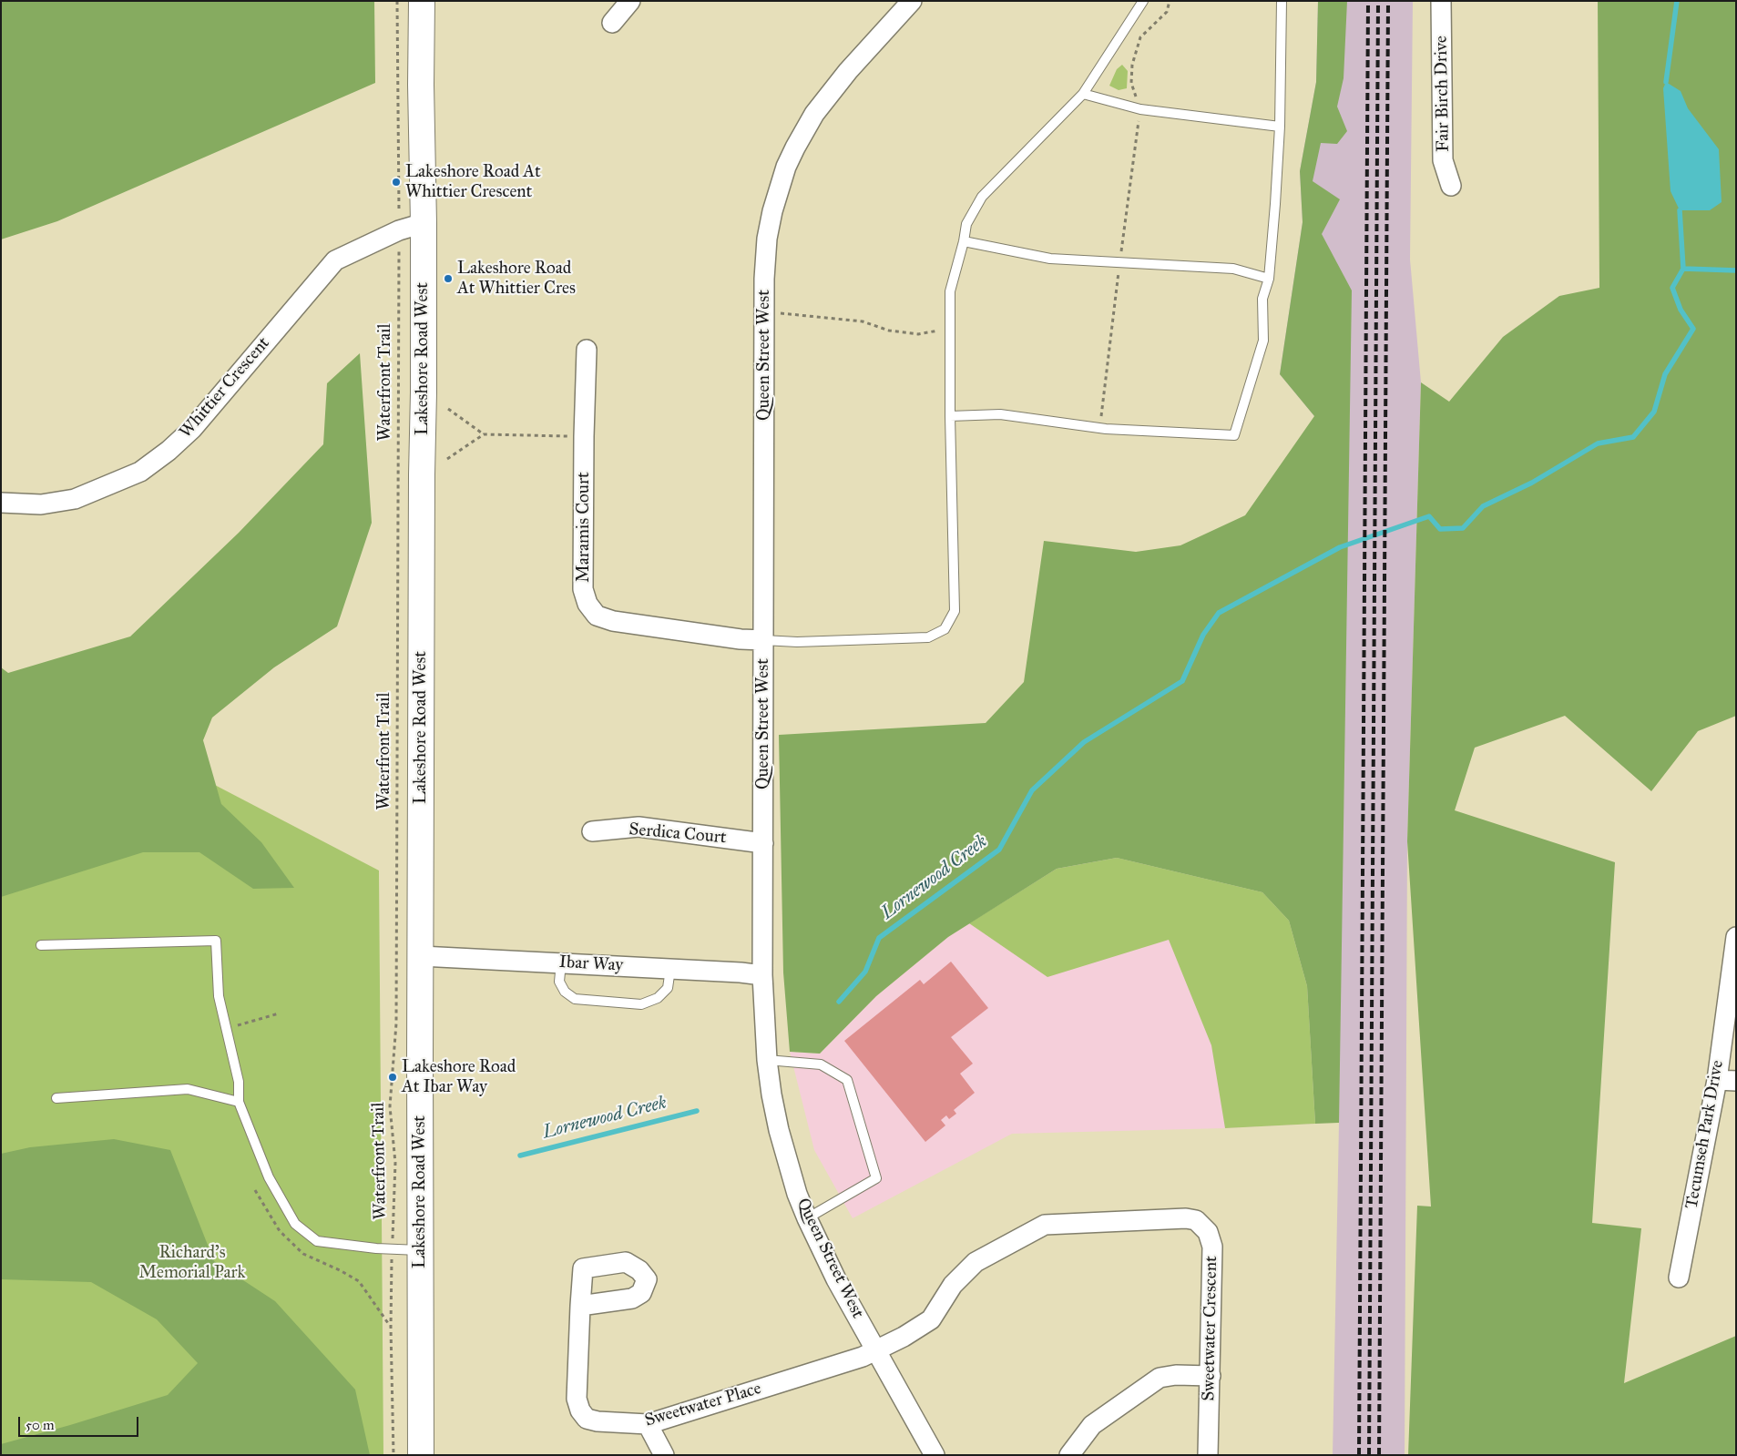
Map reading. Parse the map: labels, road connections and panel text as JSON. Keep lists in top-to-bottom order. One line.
{"streets":{"main road":["Lakeshore Road West"],"street":["Fair Birch Drive","Queen Street West","Whittier Crescent","Maramis Court","Serdica Court","Ibar Way","Tecumseh Park Drive","Sweetwater Crescent","Sweetwater Place"],"path":["Waterfront Trail"]},"crossings":[["Queen Street West","Maramis Court"],["Queen Street West","Serdica Court"],["Queen Street West","Ibar Way"],["Queen Street West","Sweetwater Crescent"],["Queen Street West","Sweetwater Place"],["Lakeshore Road West","Whittier Crescent"],["Lakeshore Road West","Ibar Way"],["Sweetwater Crescent","Sweetwater Place"]],"water":["Lornewood Creek"],"parks":["Richard's Memorial Park"],"places":["Lakeshore Road At Whittier Crescent","Lakeshore Road At Whittier Cres","Lakeshore Road At Ibar Way"],"scale_bar":"50 m"}
